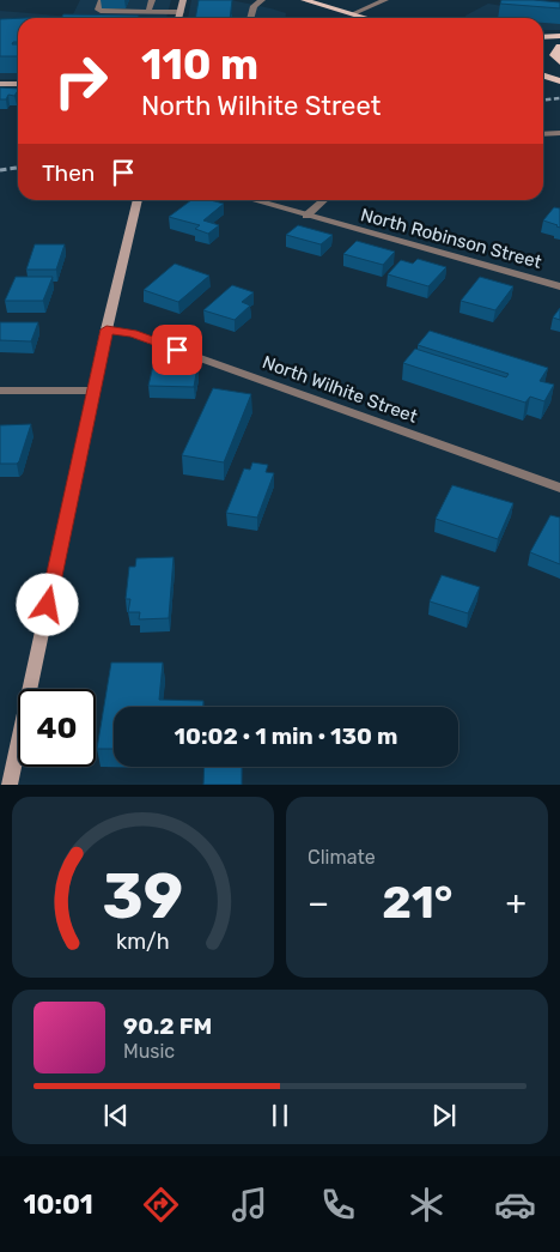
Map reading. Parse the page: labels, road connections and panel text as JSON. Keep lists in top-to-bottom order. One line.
{"streets":{"street":["North Robinson Street","North Wilhite Street"]},"page":{"turn":["110 m","North Wilhite Street"],"then":"Then","limit":"40","trip":"10:02 · 1 min · 130 m","tile":"Climate","heat":["−","21°","+"],"song":["90.2 FM","Music"],"tabs":"10:01","gauge":["39","km/h"]}}
